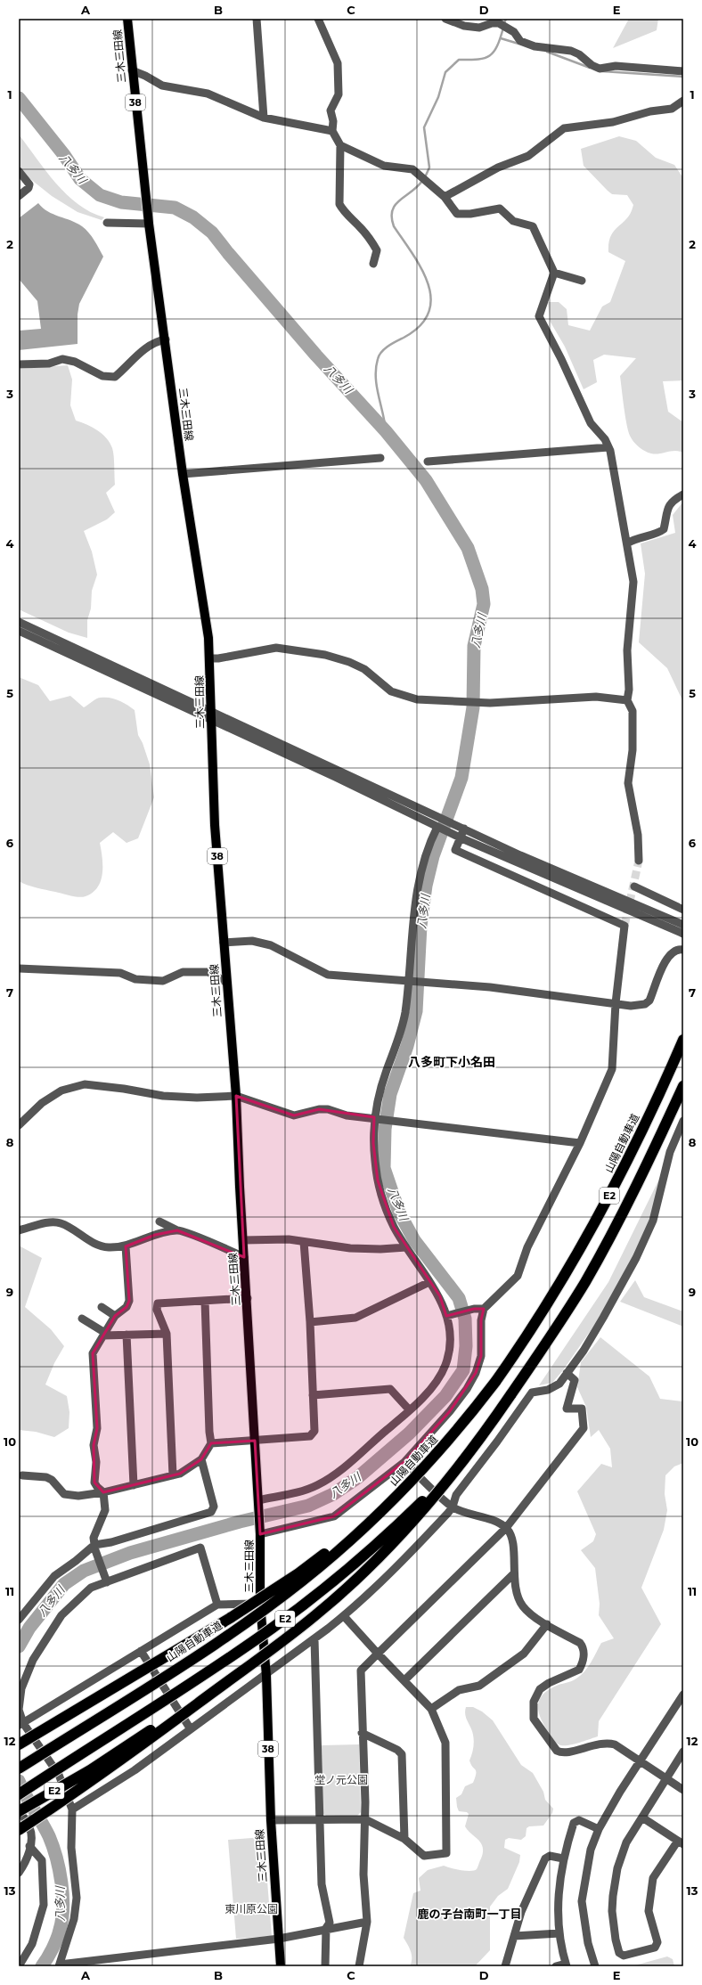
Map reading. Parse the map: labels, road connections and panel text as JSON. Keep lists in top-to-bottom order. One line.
{"streets":{"highway":["山陽自動車道","E2"],"main road":["三木三田線","38"]},"districts":["八多町下小名田","鹿の子台南町一丁目"],"water":["八多川"],"parks":["堂ノ元公園","東川原公園"],"grid":{"columns":["A","B","C","D","E"],"rows":["1","2","3","4","5","6","7","8","9","10","11","12","13"]}}
